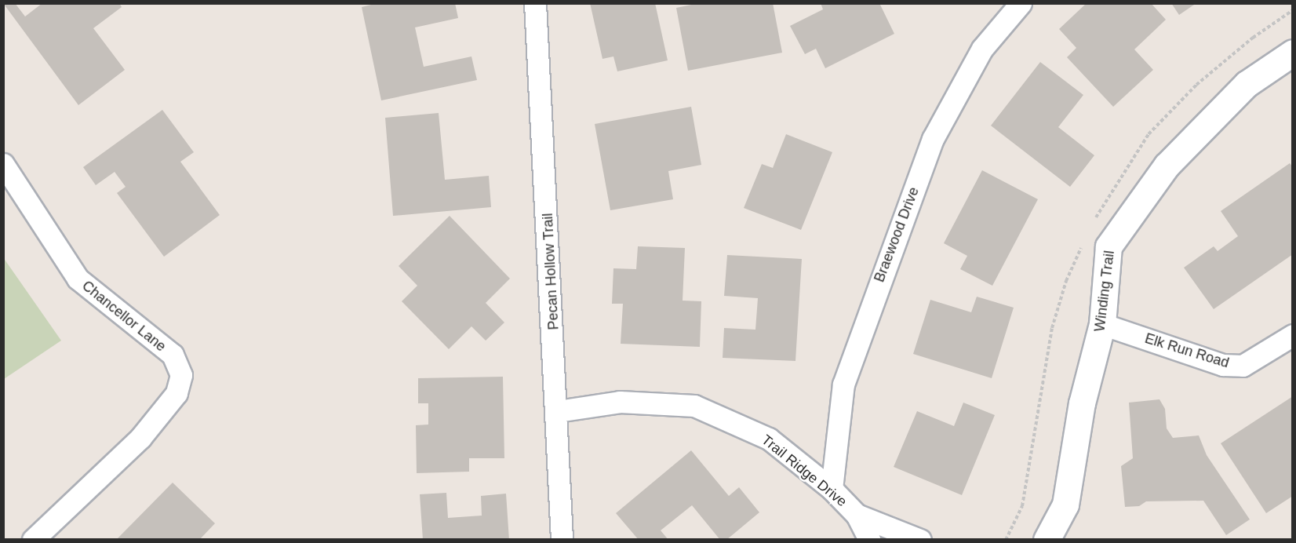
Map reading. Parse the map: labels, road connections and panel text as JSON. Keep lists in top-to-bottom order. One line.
{"streets":{"street":["Braewood Drive","Pecan Hollow Trail","Winding Trail","Chancellor Lane","Elk Run Road","Trail Ridge Drive"]},"crossings":[["Braewood Drive","Trail Ridge Drive"],["Pecan Hollow Trail","Trail Ridge Drive"],["Winding Trail","Elk Run Road"]]}
